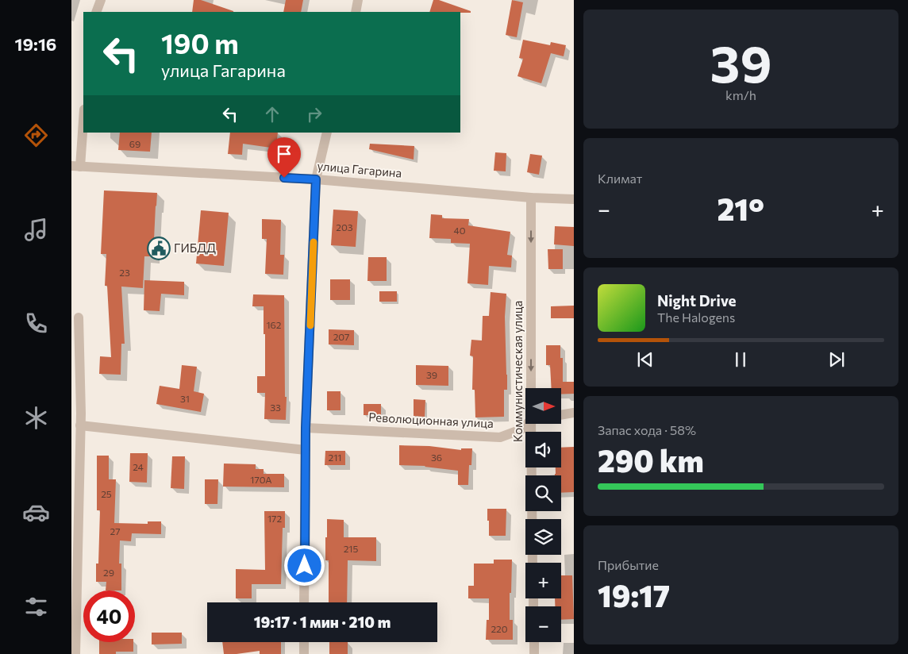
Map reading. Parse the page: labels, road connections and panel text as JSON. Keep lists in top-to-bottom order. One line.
{"streets":{"street":["улица Гагарина","Коммунистическая улица","Революционная улица"]},"crossings":[["улица Гагарина","Коммунистическая улица"]],"one_way":["Коммунистическая улица"],"places":{"public building":["ГИБДД"]},"house_numbers":["69","203","40","23","162","207","39","31","33","211","36","24","170А","25","172","27","215","29","220"],"north":"right","page":{"tabs":"19:16","tile":[["39","km/h"],"Климат",["Запас хода · 58%","290 km"],["Прибытие","19:17"]],"turn":["190 m","улица Гагарина"],"heat":["−","21°","+"],"song":["Night Drive","The Halogens"],"map_buttons":["+","−"],"limit":"40","trip":"19:17 · 1 мин · 210 m"}}
